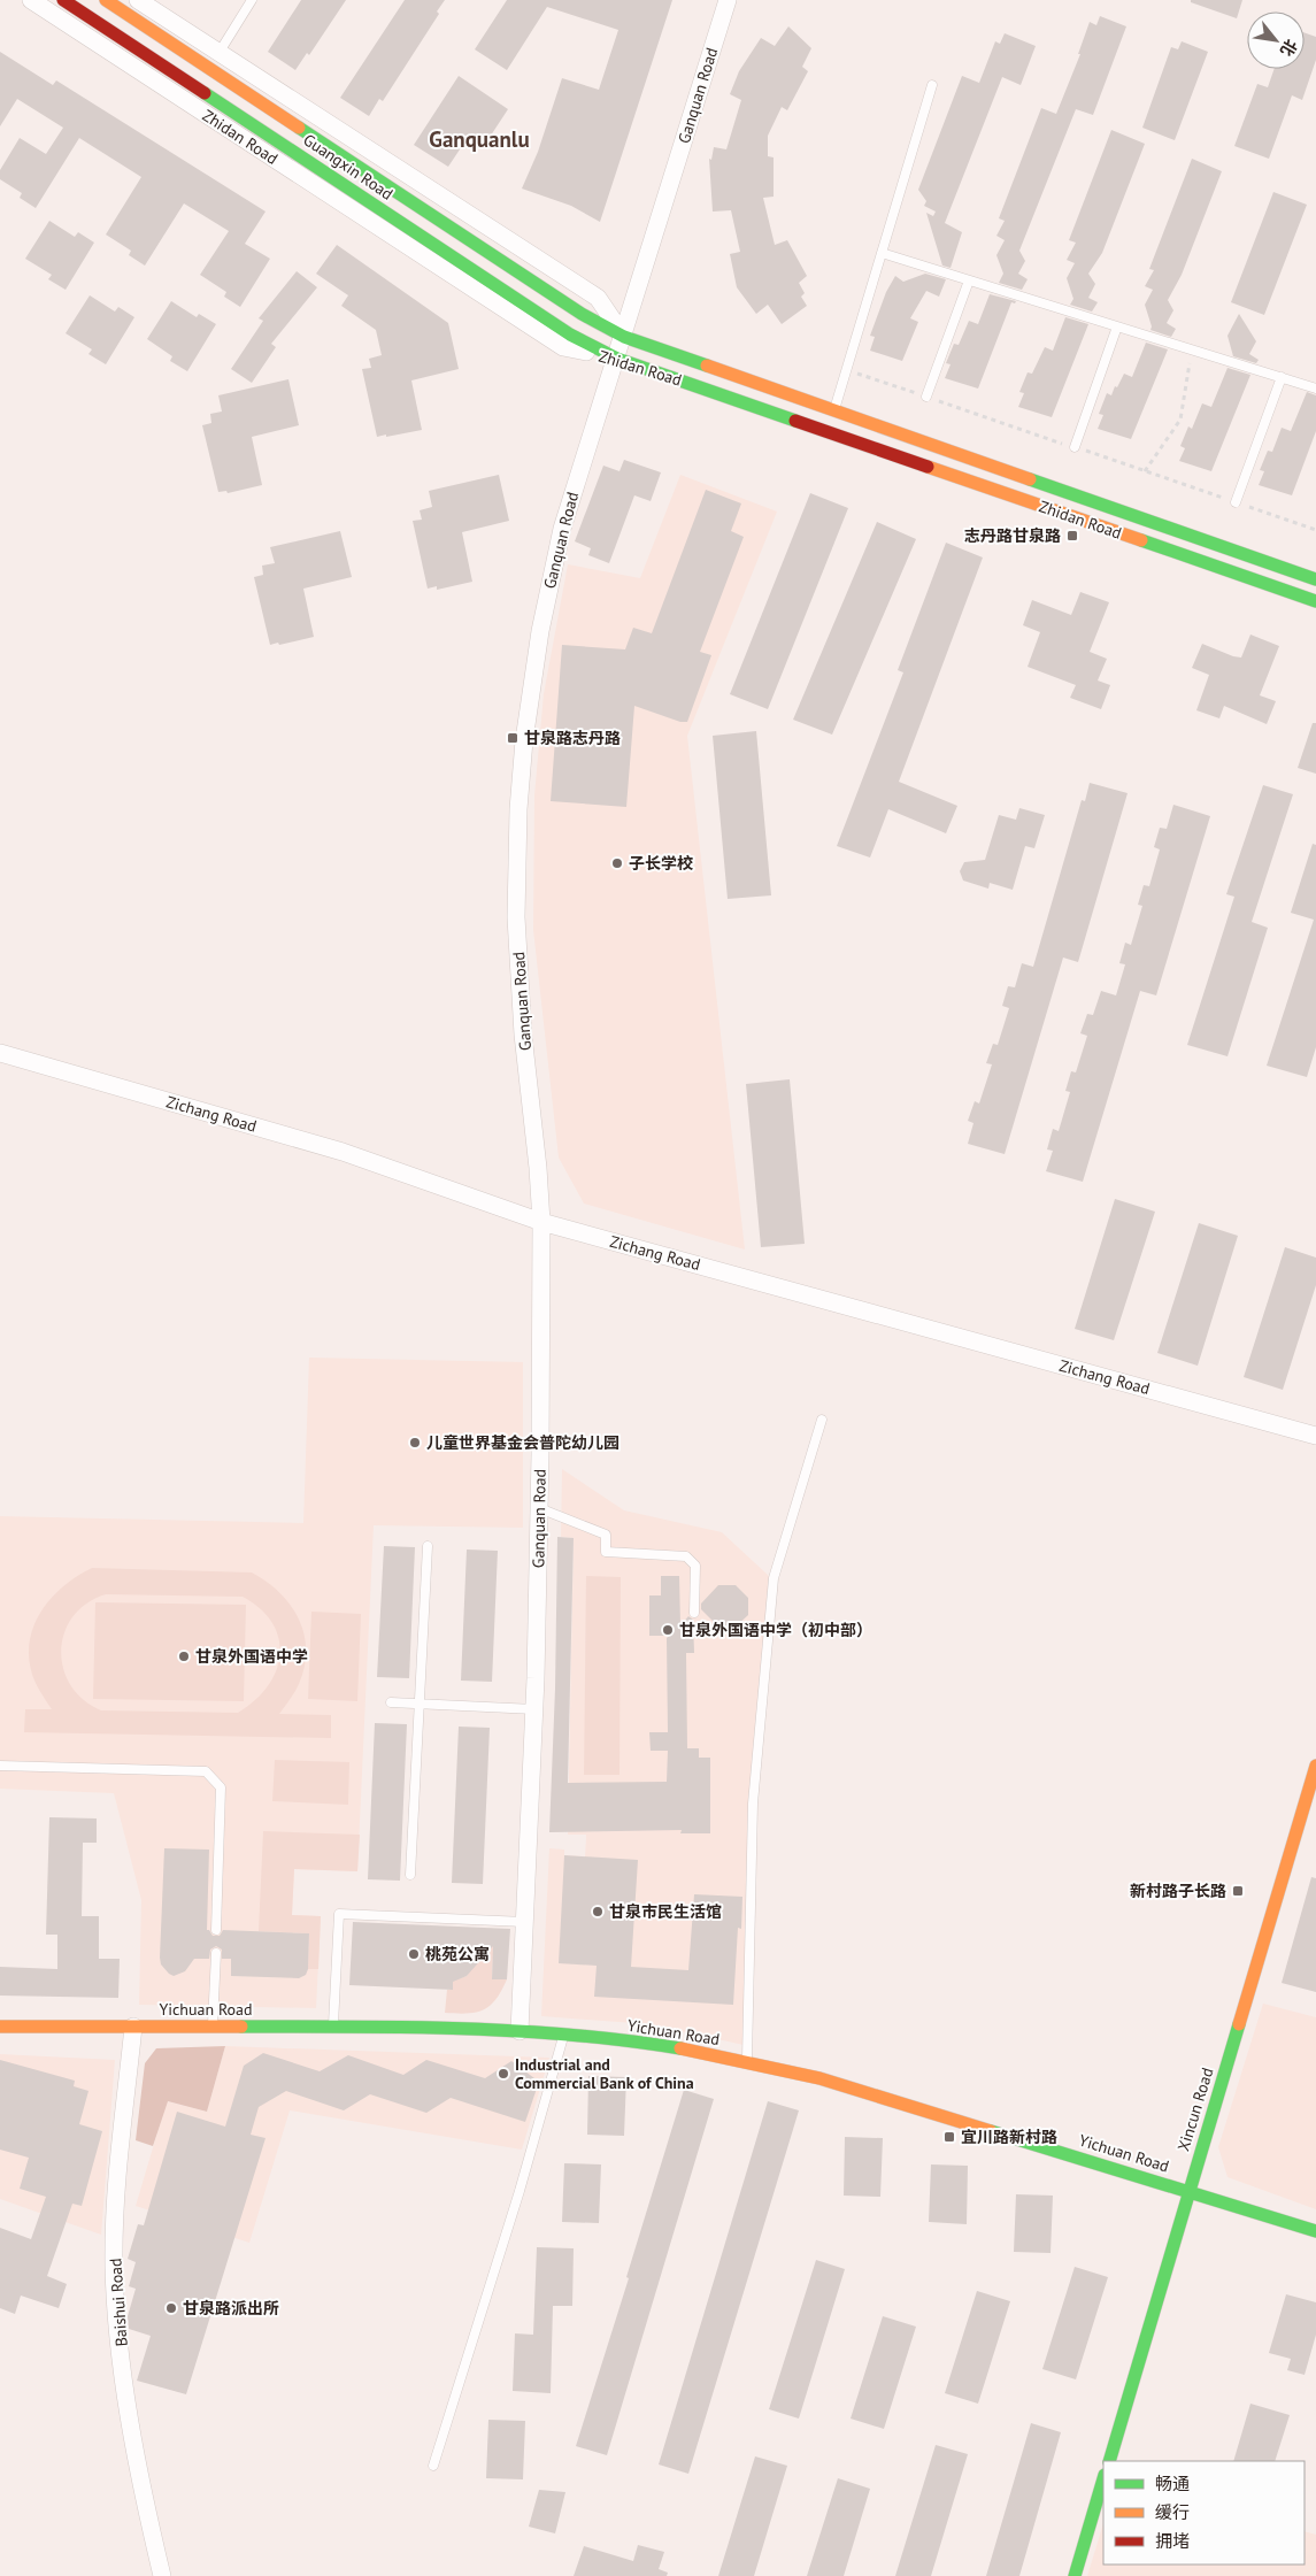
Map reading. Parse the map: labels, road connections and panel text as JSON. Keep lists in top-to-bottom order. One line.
{"streets":{"main road":["Zhidan Road","Guangxin Road","Yichuan Road","Xincun Road"],"street":["Ganquan Road","Zichang Road","Baishui Road"]},"crossings":[["Ganquan Road","Zhidan Road"],["Ganquan Road","Guangxin Road"],["Ganquan Road","Zichang Road"],["Ganquan Road","Yichuan Road"],["Zhidan Road","Guangxin Road"],["Yichuan Road","Xincun Road"],["Yichuan Road","Baishui Road"]],"districts":["Ganquanlu"],"places":{"transit":["志丹路甘泉路","甘泉路志丹路","新村路子长路","宜川路新村路"],"other":["子长学校","儿童世界基金会普陀幼儿园","甘泉外国语中学（初中部）","甘泉外国语中学","甘泉市民生活馆","桃苑公寓","Industrial and Commercial Bank of China","甘泉路派出所"]},"legend":["畅通","缓行","拥堵"],"north":"bottom right"}
